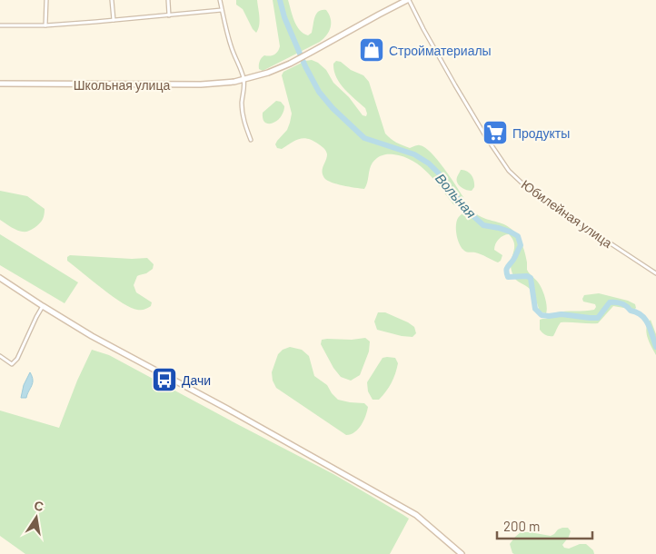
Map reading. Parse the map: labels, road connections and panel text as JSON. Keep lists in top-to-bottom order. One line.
{"streets":{"street":["Школьная улица","Юбилейная улица"]},"crossings":[["Школьная улица","Юбилейная улица"]],"water":["Вольная"],"places":{"shop":["Стройматериалы"],"supermarket":["Продукты"],"bus stop":["Дачи"]},"scale_bar":"200 m","north":"top"}
